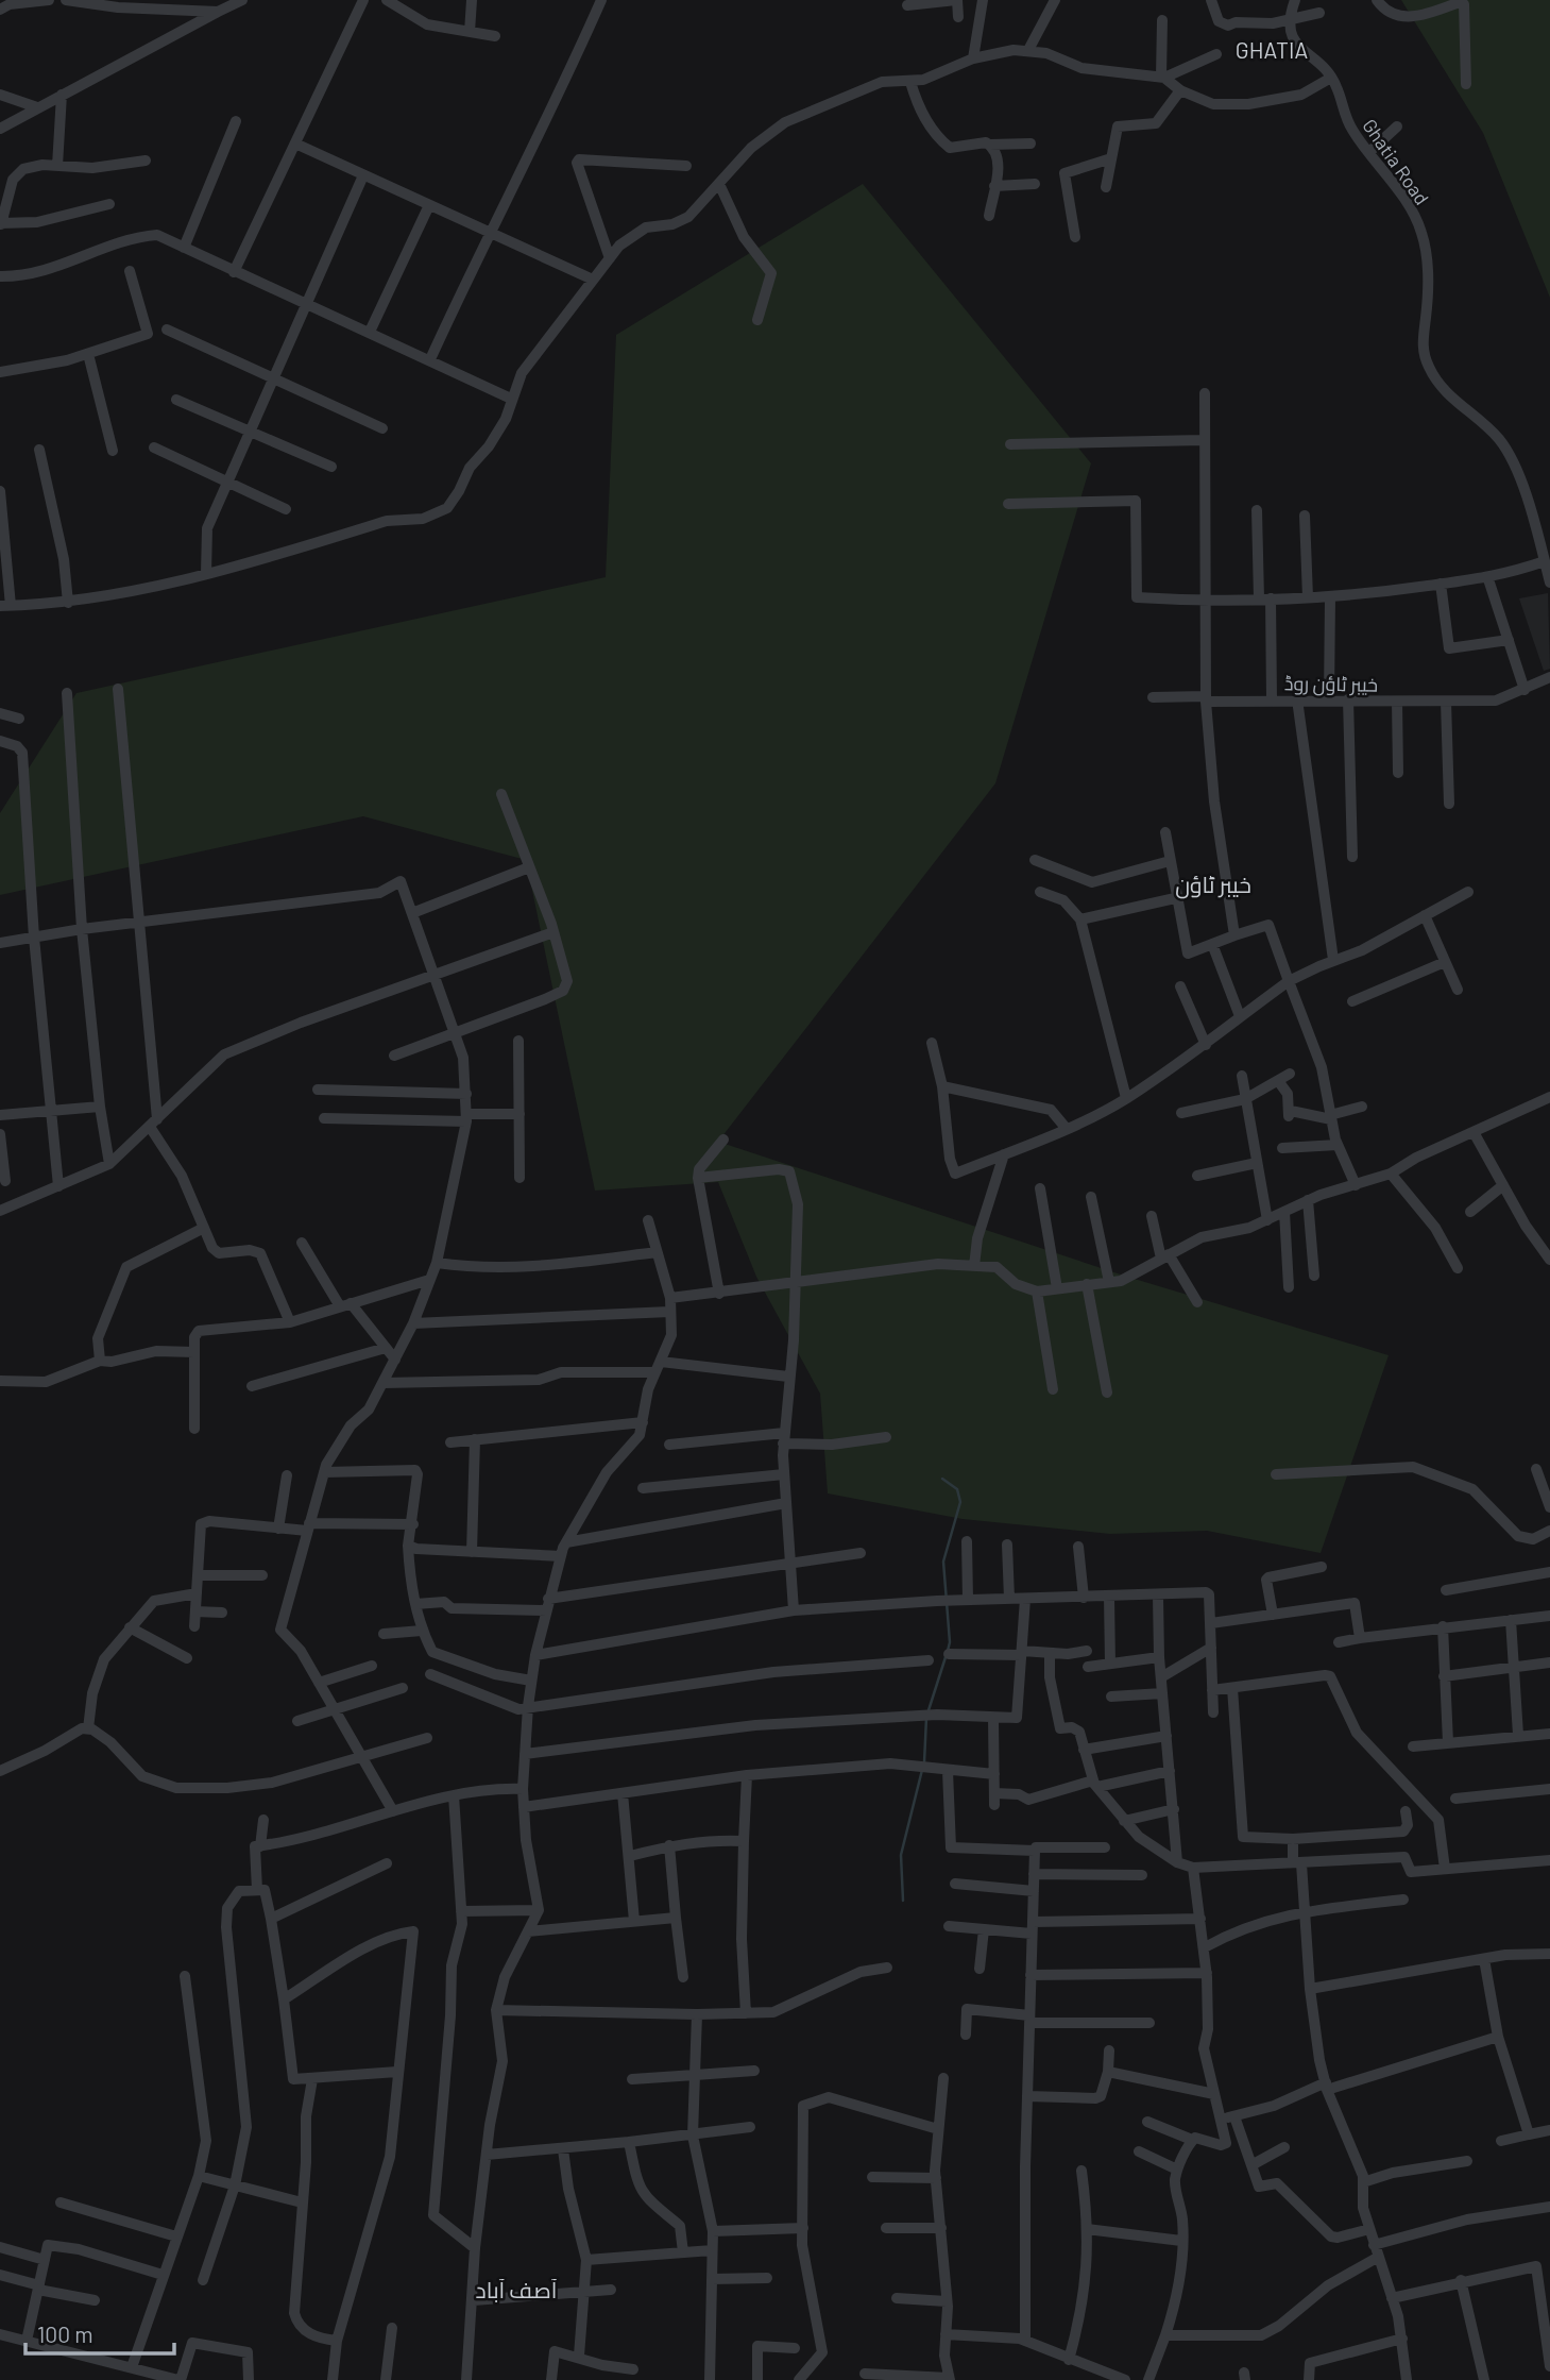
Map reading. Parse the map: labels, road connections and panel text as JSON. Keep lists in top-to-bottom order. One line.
{"streets":{"street":["Ghatia Road","خیبر ٹاؤن روڈ"]},"districts":["GHATIA","خیبر ٹاؤن","آصف آباد"],"scale_bar":"100 m"}
